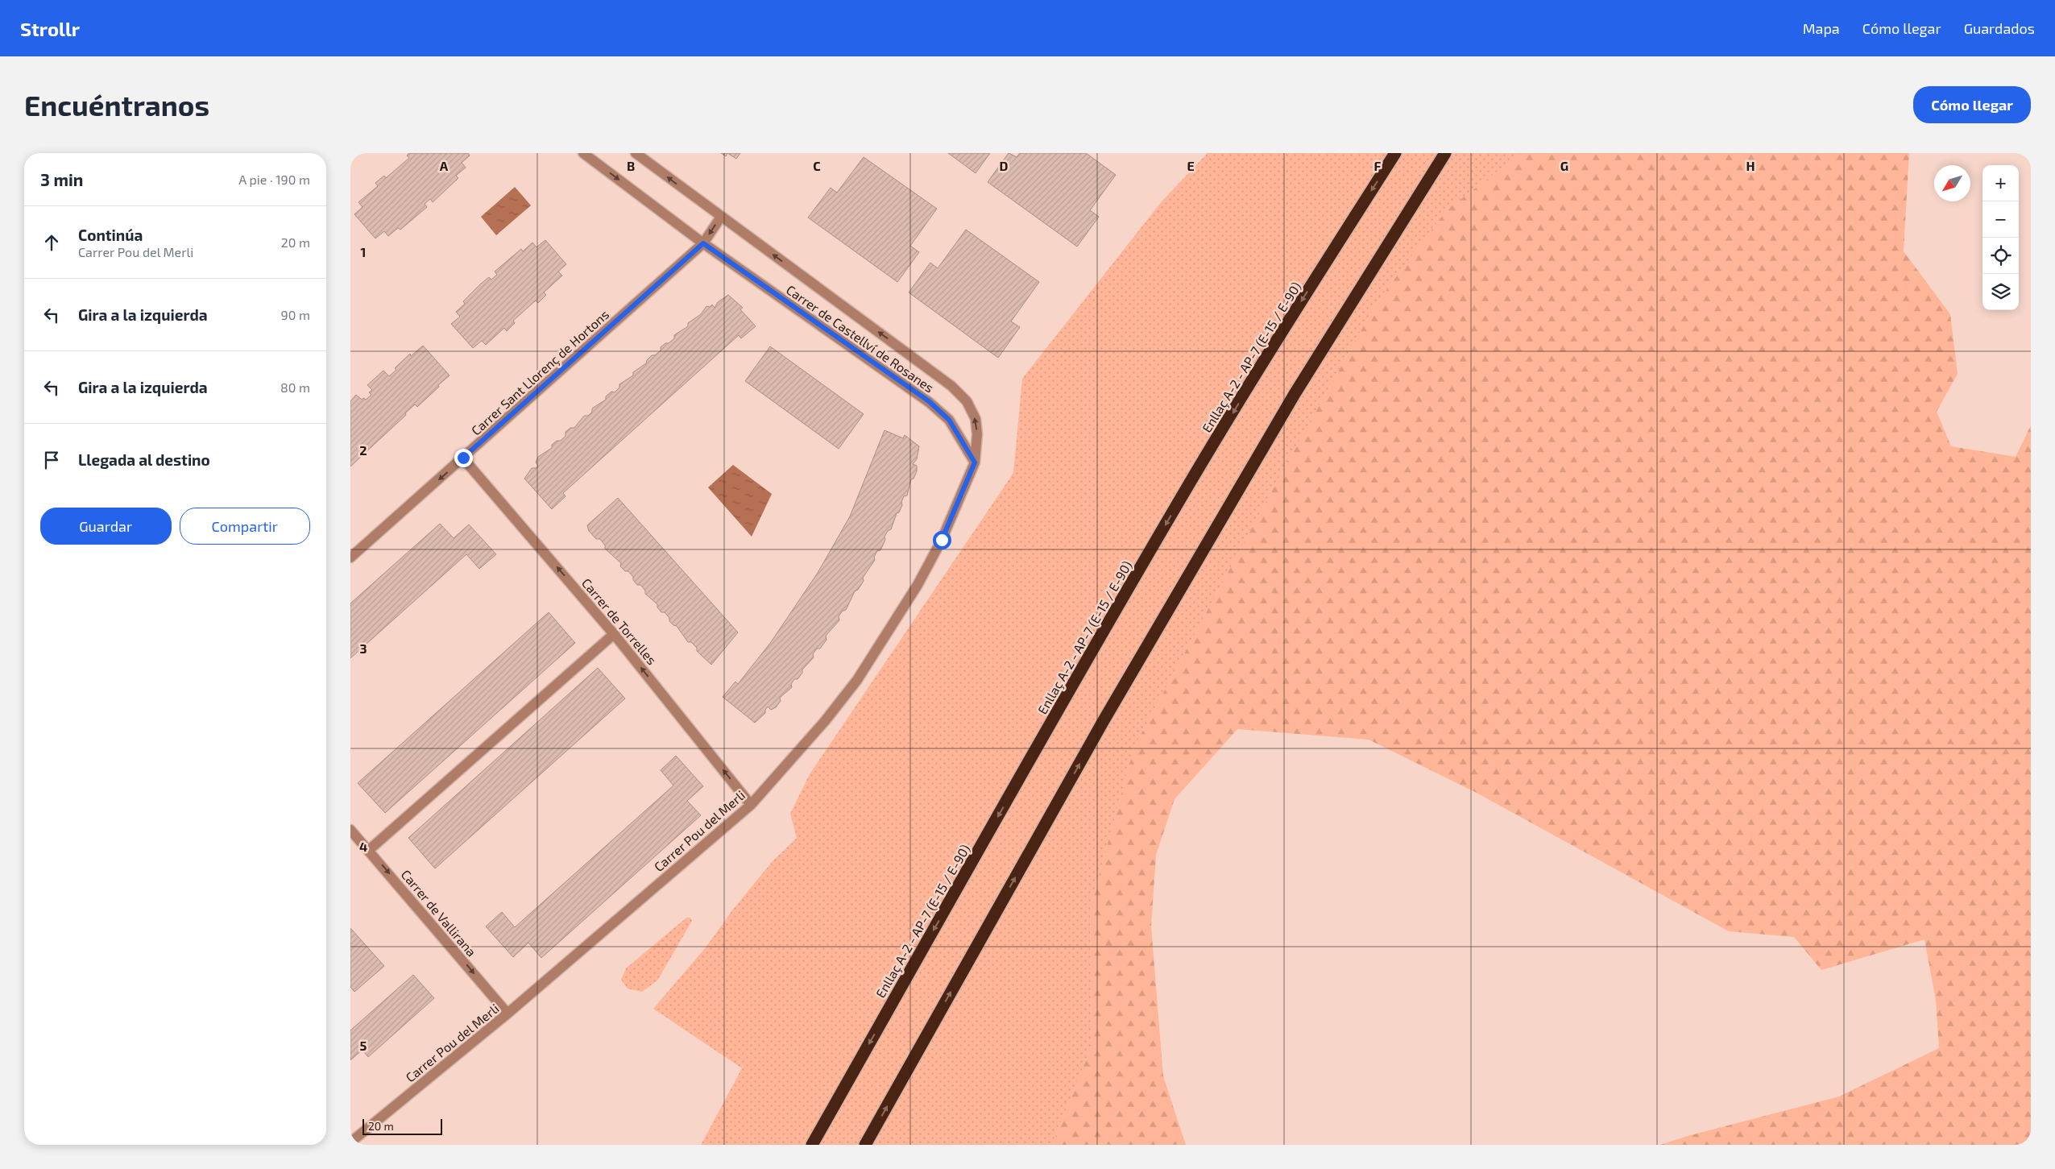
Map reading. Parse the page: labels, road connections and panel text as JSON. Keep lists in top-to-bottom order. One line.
{"streets":{"highway":["Enllaç A-2 - AP-7 (E-15 / E-90)"],"street":["Carrer de Castellví de Rosanes","Carrer Sant Llorenç de Hortons","Carrer de Torrelles","Carrer Pou del Merli","Carrer de Vallirana"]},"crossings":[["Carrer de Castellví de Rosanes","Carrer Sant Llorenç de Hortons"],["Carrer de Castellví de Rosanes","Carrer Pou del Merli"],["Carrer Sant Llorenç de Hortons","Carrer de Torrelles"],["Carrer de Torrelles","Carrer Pou del Merli"],["Carrer Pou del Merli","Carrer de Vallirana"]],"one_way":["Carrer Sant Llorenç de Hortons","Carrer de Torrelles","Carrer de Vallirana"],"scale_bar":"20 m","north":"bottom left","page":{"header":"Strollr","nav":["Mapa","Cómo llegar","Guardados"],"buttons":["Cómo llegar",["Guardar","Compartir"]],"title":"Encuéntranos","heading":["3 min","A pie · 190 m"],"map_buttons":["+","−"],"list":[["Continúa","Carrer Pou del Merli","20 m"],["Gira a la izquierda","90 m"],["Gira a la izquierda","80 m"],"Llegada al destino"],"scale":"20 m"},"grid":{"columns":["A","B","C","D","E","F","G","H"],"rows":["1","2","3","4","5"]}}
